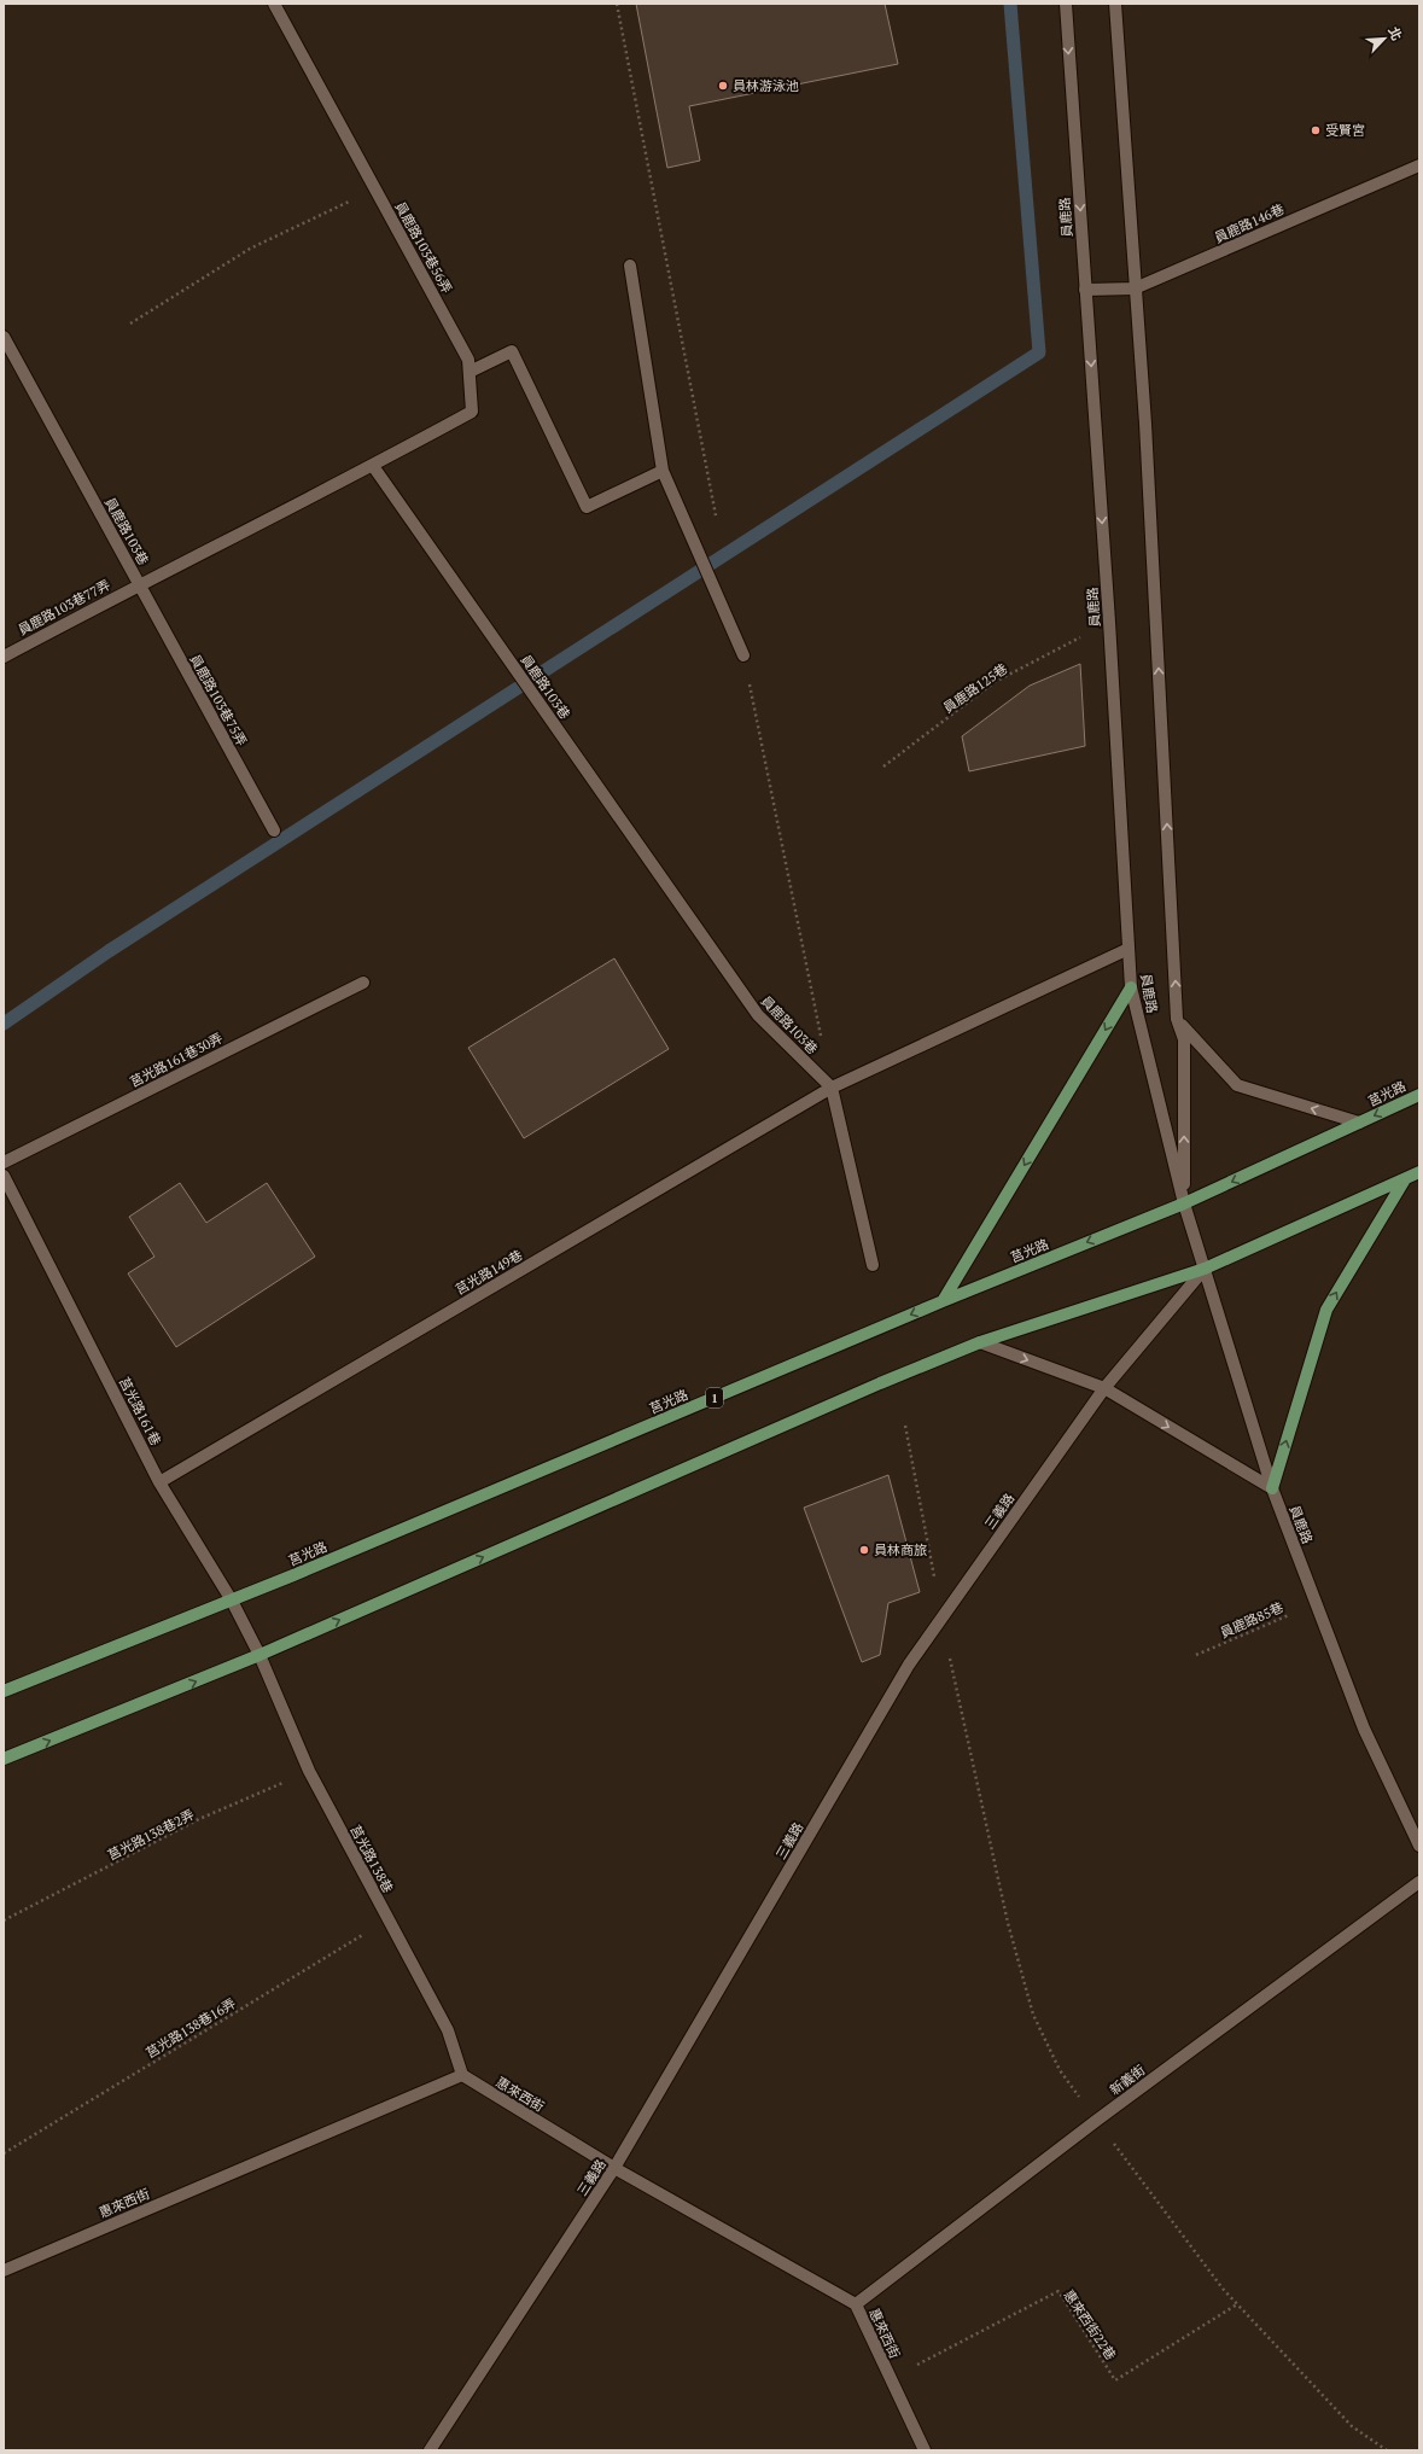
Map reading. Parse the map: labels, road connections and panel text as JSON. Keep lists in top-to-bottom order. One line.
{"streets":{"main road":["莒光路","1"],"street":["員鹿路","員鹿路146巷","員鹿路103巷56弄","員鹿路103巷","員鹿路103巷77弄","員鹿路103巷75弄","莒光路161巷30弄","莒光路149巷","莒光路161巷","三義路","莒光路138巷","新義街","惠來西街"],"path":["員鹿路125巷","員鹿路85巷","莒光路138巷2弄","莒光路138巷16弄","惠來西街22巷"]},"crossings":[["員鹿路","員鹿路146巷"],["員鹿路","員鹿路125巷"],["員鹿路","莒光路"],["員鹿路","三義路"],["員鹿路","員鹿路85巷"],["員鹿路103巷56弄","員鹿路103巷"],["員鹿路103巷","員鹿路103巷77弄"],["員鹿路103巷","員鹿路103巷75弄"],["員鹿路103巷","莒光路149巷"],["員鹿路103巷77弄","員鹿路103巷75弄"],["莒光路","莒光路161巷"],["莒光路149巷","莒光路161巷"],["莒光路161巷","莒光路138巷"],["三義路","惠來西街"],["莒光路138巷2弄","莒光路138巷"],["莒光路138巷","莒光路138巷16弄"],["莒光路138巷","惠來西街"],["新義街","惠來西街"],["惠來西街","惠來西街22巷"]],"places":["員林游泳池","受賢宮","員林商旅"],"north":"top right"}
